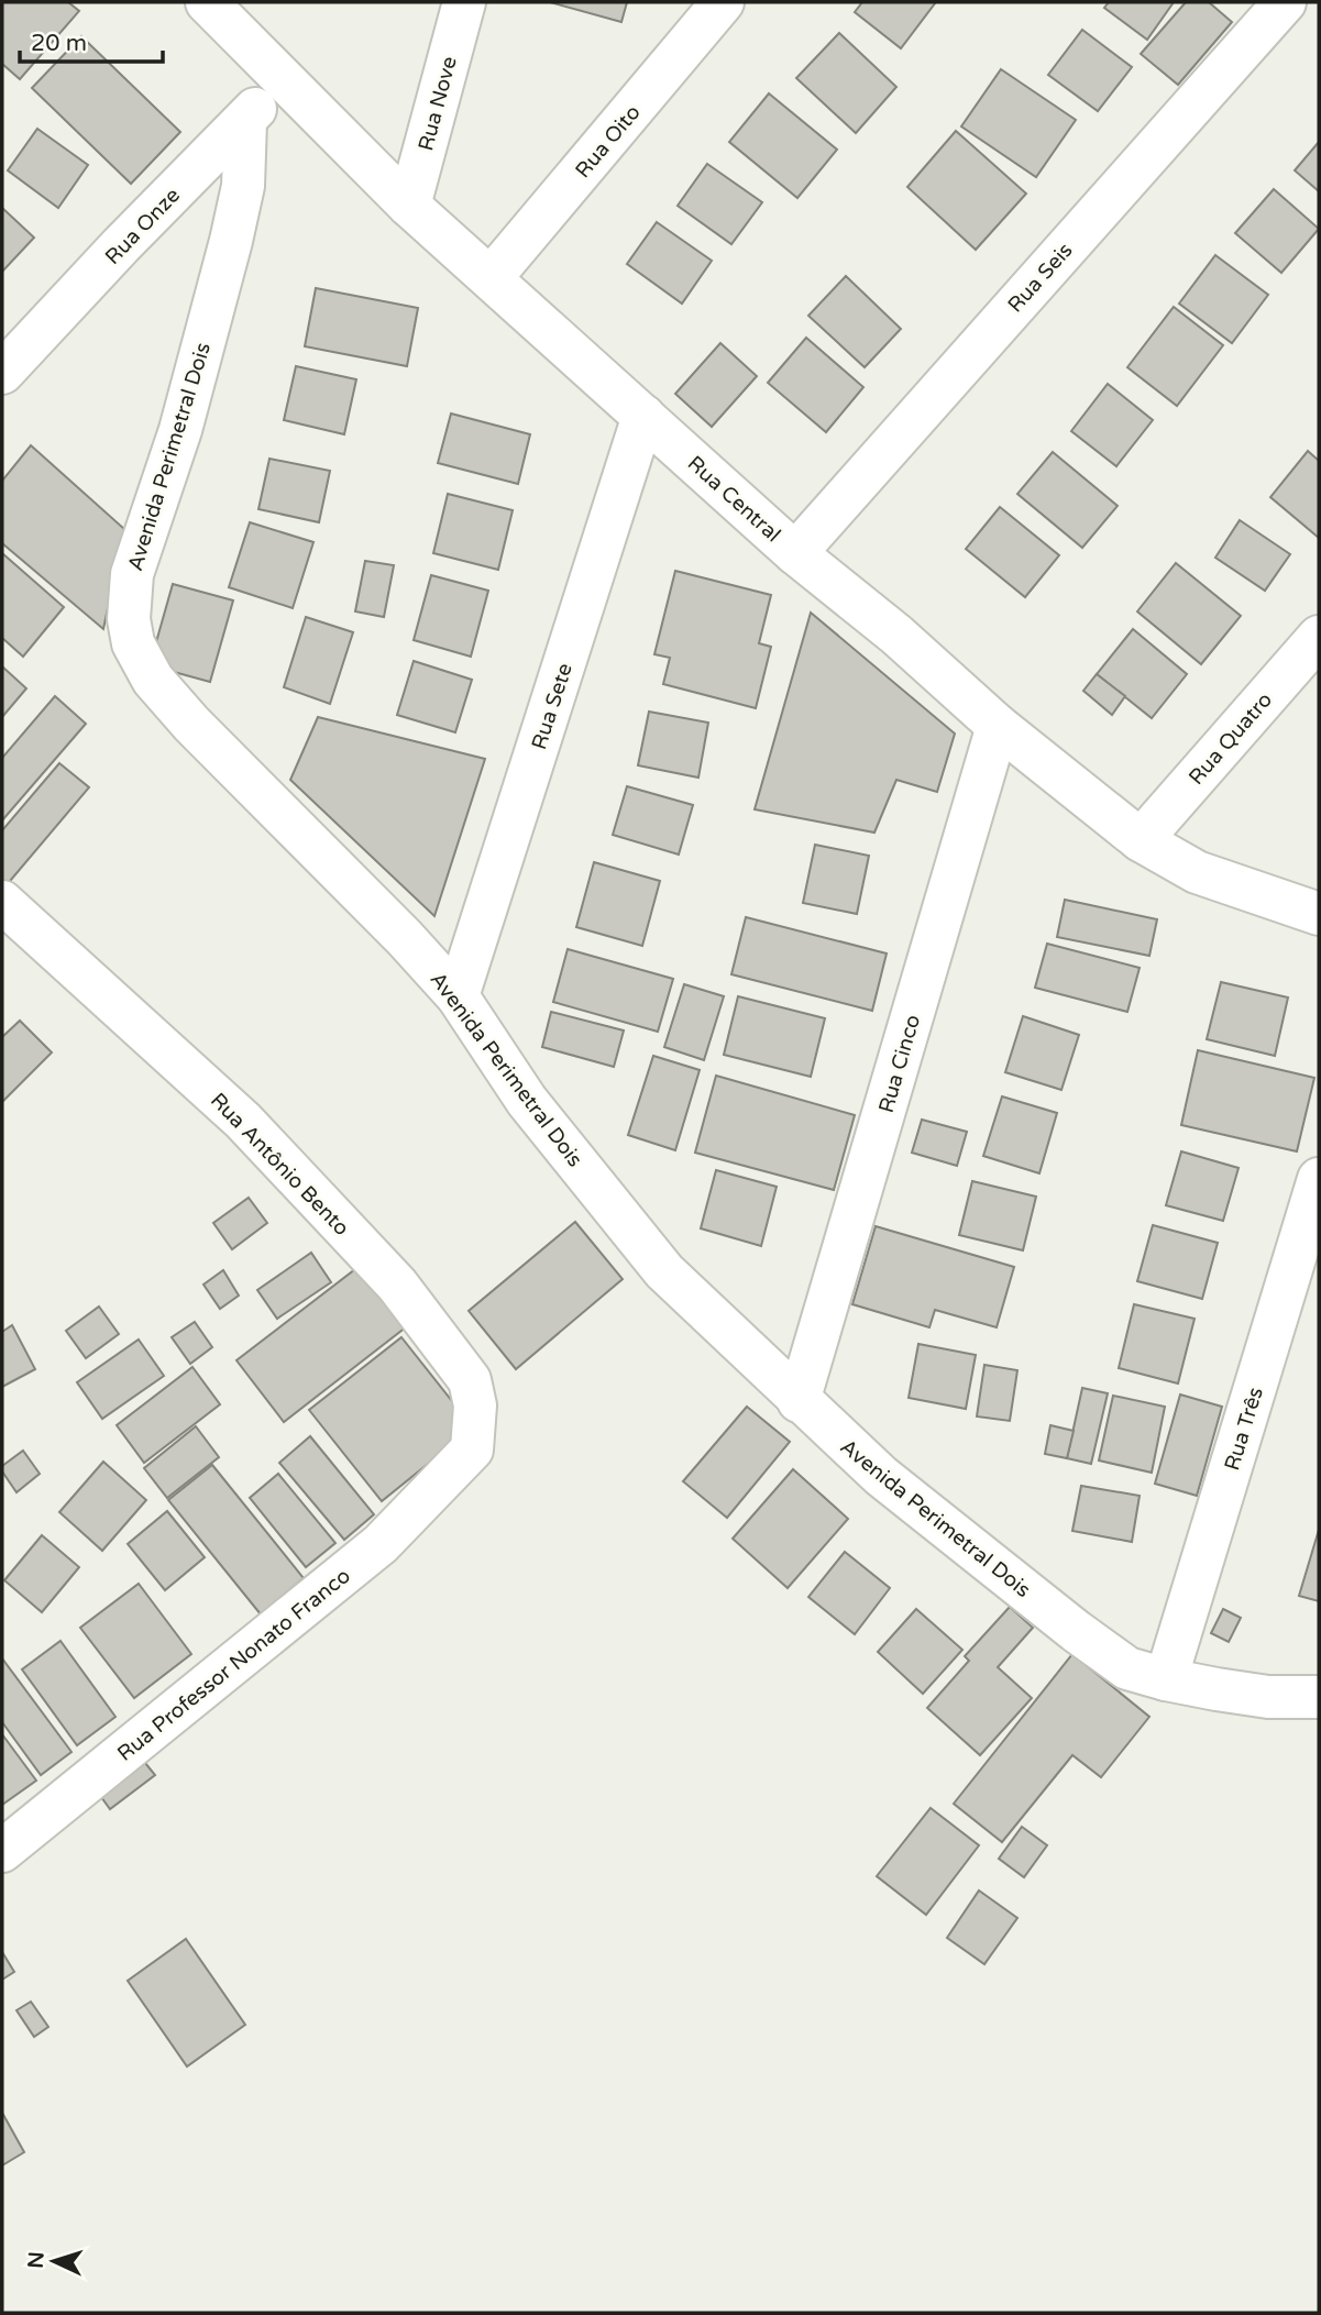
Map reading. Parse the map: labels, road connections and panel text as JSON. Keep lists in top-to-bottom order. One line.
{"streets":{"street":["Rua Nove","Rua Oito","Rua Onze","Rua Seis","Avenida Perimetral Dois","Rua Central","Rua Sete","Rua Quatro","Rua Cinco","Rua Antônio Bento","Rua Três","Rua Professor Nonato Franco"]},"crossings":[["Rua Nove","Rua Central"],["Rua Oito","Rua Central"],["Rua Onze","Avenida Perimetral Dois"],["Rua Onze","Rua Central"],["Rua Seis","Rua Central"],["Avenida Perimetral Dois","Rua Sete"],["Avenida Perimetral Dois","Rua Cinco"],["Avenida Perimetral Dois","Rua Três"],["Rua Central","Rua Sete"],["Rua Central","Rua Quatro"],["Rua Central","Rua Cinco"],["Rua Antônio Bento","Rua Professor Nonato Franco"]],"scale_bar":"20 m","north":"left"}
